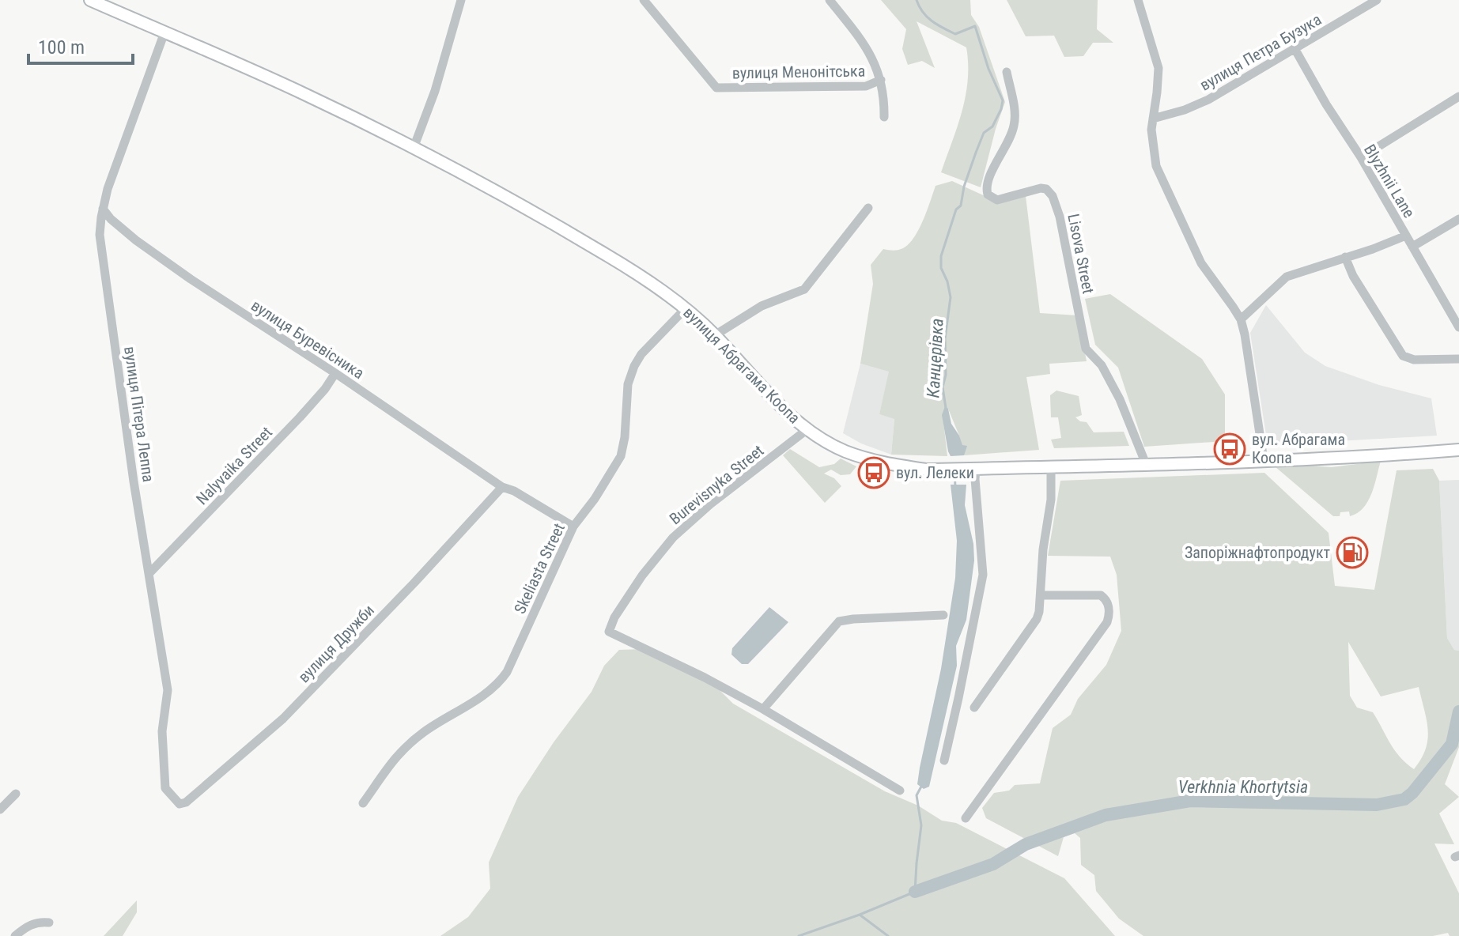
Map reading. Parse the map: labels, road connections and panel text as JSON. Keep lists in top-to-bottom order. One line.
{"streets":{"main road":["вулиця Абрагама Коопа"],"street":["вулиця Петра Бузука","вулиця Менонітська","Blyzhnii Lane","Lisova Street","вулиця Буревісника","вулиця Пітера Леппа","Nalyvaika Street","Burevisnyka Street","Skeliasta Street","вулиця Дружби"]},"crossings":[["вулиця Петра Бузука","Blyzhnii Lane"],["Lisova Street","вулиця Абрагама Коопа"],["вулиця Буревісника","вулиця Пітера Леппа"],["вулиця Буревісника","Nalyvaika Street"],["вулиця Буревісника","вулиця Дружби"],["вулиця Абрагама Коопа","вулиця Пітера Леппа"],["вулиця Абрагама Коопа","Burevisnyka Street"],["вулиця Абрагама Коопа","Skeliasta Street"],["вулиця Пітера Леппа","Nalyvaika Street"],["вулиця Пітера Леппа","вулиця Дружби"]],"water":["Канцерівка","Verkhnia Khortytsia"],"places":{"bus stop":["вул. Абрагама Коопа","вул. Лелеки"],"fuel station":["Запоріжнафтопродукт"]},"scale_bar":"100 m"}
